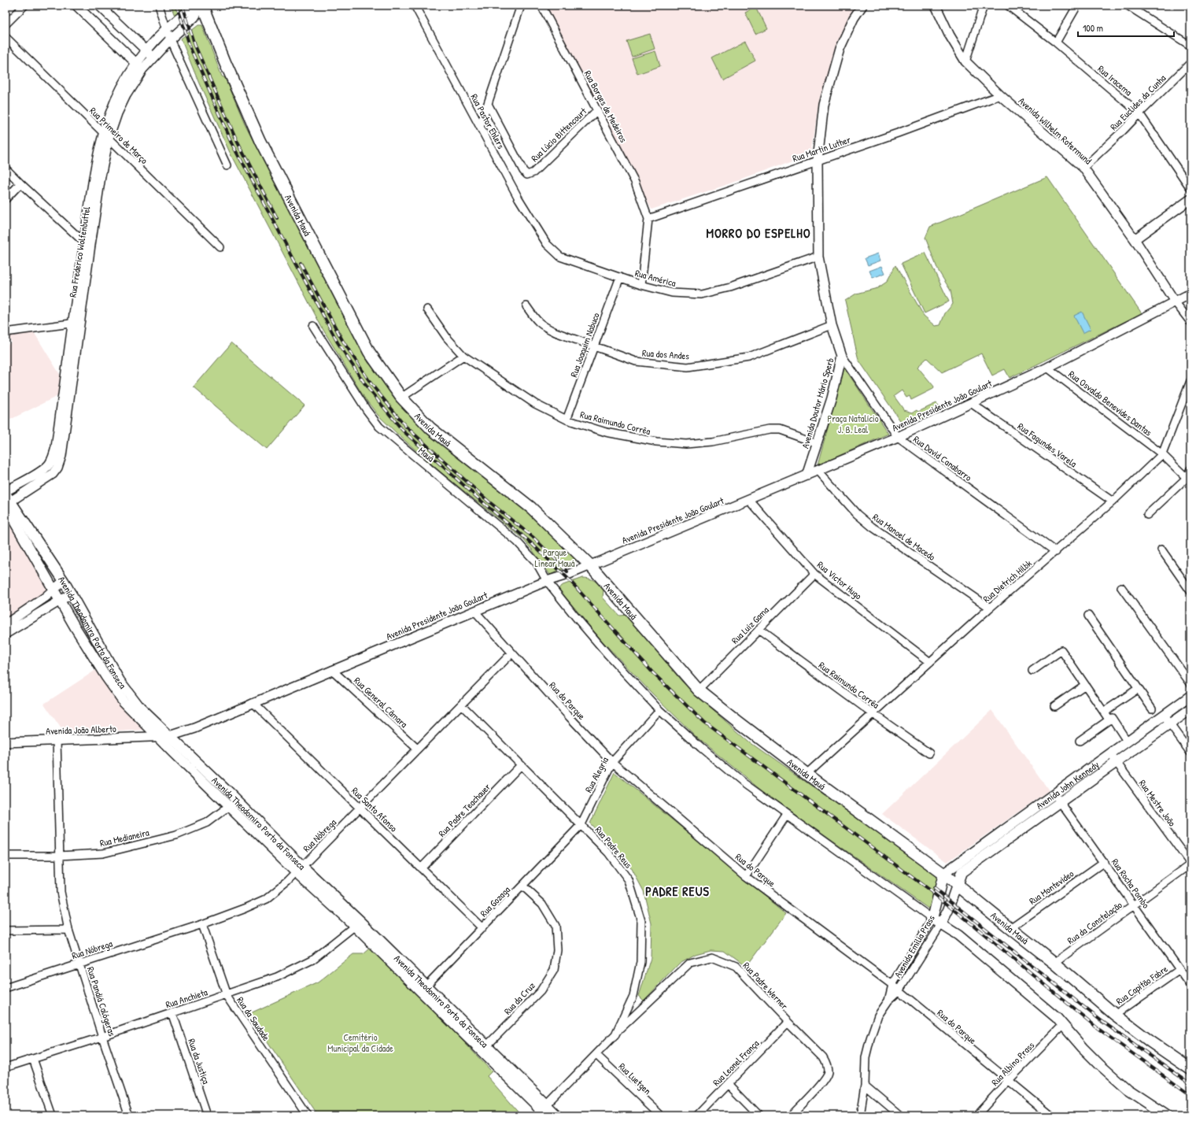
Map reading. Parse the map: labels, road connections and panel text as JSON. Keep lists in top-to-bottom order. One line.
{"streets":{"main road":["Avenida Mauá","Avenida Theodomiro Porto da Fonseca","Avenida John Kennedy","Avenida Emília Prass"],"street":["Rua Iracema","Rua Euclides da Cunha","Rua Borges de Medeiros","Rua Pastor Ehlers","Avenida Wilhelm Rotermund","Rua Lúcio Bittencourt","Rua Primeiro de Março","Rua Martin Luther","Rua Frederico Wolfenbuttel","Rua América","Rua Joaquim Nabuco","Rua dos Andes","Avenida Doutor Mário Sperb","Rua Osvaldo Benevides Dantas","Avenida Presidente João Goulart","Rua Raimundo Corrêa","Rua Fagundes Varela","Mauá","Rua David Canabarro","Rua Manoel de Macedo","Rua Victor Hugo","Rua Dietrich Hilbk","Rua Luiz Gama","Rua do Parque","Rua General Câmara","Avenida João Alberto","Rua Alegria","Rua Mestre João","Rua Santo Afonso","Rua Padre Teachauer","Rua Nóbrega","Rua Medianeira","Rua Padre Reus","Rua Rocha Pombo","Rua Montevideo","Rua Gozaga","Rua da Constelação","Rua Capitão Fabre","Rua Padre Werner","Rua Anchieta","Rua da Cruz","Rua Pandiá Calógeras","Rua da Saudade","Rua da Justiça","Rua Leonel França","Rua Albino Prass","Rua Luetgen"]},"crossings":[["Rua Iracema","Rua Euclides da Cunha"],["Rua Euclides da Cunha","Avenida Wilhelm Rotermund"],["Rua Borges de Medeiros","Rua Lúcio Bittencourt"],["Rua Borges de Medeiros","Rua Martin Luther"],["Rua Pastor Ehlers","Rua América"],["Avenida Wilhelm Rotermund","Rua Martin Luther"],["Avenida Wilhelm Rotermund","Avenida Presidente João Goulart"],["Rua Primeiro de Março","Rua Frederico Wolfenbuttel"],["Rua Martin Luther","Avenida Doutor Mário Sperb"],["Avenida Mauá","Rua Frederico Wolfenbuttel"],["Avenida Mauá","Avenida Presidente João Goulart"],["Avenida Mauá","Rua Dietrich Hilbk"],["Avenida Mauá","Rua Luiz Gama"],["Avenida Mauá","Avenida John Kennedy"],["Avenida Mauá","Rua Montevideo"],["Avenida Mauá","Rua da Constelação"],["Avenida Mauá","Avenida Emília Prass"],["Avenida Mauá","Rua Capitão Fabre"],["Rua Frederico Wolfenbuttel","Avenida Theodomiro Porto da Fonseca"],["Rua América","Rua Joaquim Nabuco"],["Rua América","Avenida Doutor Mário Sperb"],["Rua Joaquim Nabuco","Rua dos Andes"],["Rua Joaquim Nabuco","Rua Raimundo Corrêa"],["Rua dos Andes","Avenida Doutor Mário Sperb"],["Avenida Doutor Mário Sperb","Avenida Presidente João Goulart"],["Avenida Doutor Mário Sperb","Rua Raimundo Corrêa"],["Avenida Doutor Mário Sperb","Rua David Canabarro"],["Rua Osvaldo Benevides Dantas","Avenida Presidente João Goulart"],["Rua Osvaldo Benevides Dantas","Rua Dietrich Hilbk"],["Avenida Presidente João Goulart","Rua Fagundes Varela"],["Avenida Presidente João Goulart","Mauá"],["Avenida Presidente João Goulart","Rua David Canabarro"],["Avenida Presidente João Goulart","Rua Manoel de Macedo"],["Avenida Presidente João Goulart","Rua Victor Hugo"],["Avenida Presidente João Goulart","Avenida Theodomiro Porto da Fonseca"],["Avenida Presidente João Goulart","Rua do Parque"],["Avenida Presidente João Goulart","Rua General Câmara"],["Avenida Presidente João Goulart","Avenida João Alberto"],["Avenida Presidente João Goulart","Rua Santo Afonso"],["Rua Raimundo Corrêa","Rua Dietrich Hilbk"],["Rua Raimundo Corrêa","Rua Luiz Gama"],["Rua Fagundes Varela","Rua Dietrich Hilbk"],["Rua David Canabarro","Rua Dietrich Hilbk"],["Rua Manoel de Macedo","Rua Dietrich Hilbk"],["Rua Victor Hugo","Rua Dietrich Hilbk"],["Rua Victor Hugo","Rua Luiz Gama"],["Avenida Theodomiro Porto da Fonseca","Avenida João Alberto"],["Avenida Theodomiro Porto da Fonseca","Rua Nóbrega"],["Avenida Theodomiro Porto da Fonseca","Rua Medianeira"],["Avenida Theodomiro Porto da Fonseca","Rua Padre Reus"],["Avenida Theodomiro Porto da Fonseca","Rua Gozaga"],["Avenida Theodomiro Porto da Fonseca","Rua Anchieta"],["Avenida Theodomiro Porto da Fonseca","Rua da Cruz"],["Rua do Parque","Rua Alegria"],["Rua do Parque","Rua Nóbrega"],["Rua do Parque","Avenida Emília Prass"],["Rua do Parque","Rua Albino Prass"],["Rua General Câmara","Rua Nóbrega"],["Avenida João Alberto","Rua Pandiá Calógeras"],["Rua Alegria","Rua Padre Reus"],["Rua Alegria","Rua Gozaga"],["Avenida John Kennedy","Rua Mestre João"],["Avenida John Kennedy","Rua Rocha Pombo"],["Avenida John Kennedy","Avenida Emília Prass"],["Rua Mestre João","Rua da Constelação"],["Rua Santo Afonso","Rua Padre Teachauer"],["Rua Santo Afonso","Rua Nóbrega"],["Rua Santo Afonso","Rua Gozaga"],["Rua Padre Teachauer","Rua Padre Reus"],["Rua Nóbrega","Rua Padre Reus"],["Rua Nóbrega","Rua Pandiá Calógeras"],["Rua Nóbrega","Rua da Saudade"],["Rua Medianeira","Rua Pandiá Calógeras"],["Rua Padre Reus","Rua Gozaga"],["Rua Padre Reus","Rua Padre Werner"],["Rua Padre Reus","Rua Luetgen"],["Rua Rocha Pombo","Rua Montevideo"],["Rua Rocha Pombo","Rua da Constelação"],["Rua Rocha Pombo","Rua Capitão Fabre"],["Rua Gozaga","Rua da Cruz"],["Rua Padre Werner","Rua Leonel França"],["Rua Anchieta","Rua Pandiá Calógeras"],["Rua Anchieta","Rua da Saudade"],["Rua Anchieta","Rua da Justiça"]],"districts":["MORRO DO ESPELHO","PADRE REUS"],"parks":["Praça Natalício J. B. Leal","Parque Linear Mauá","Cemitério Municipal da Cidade"],"scale_bar":"100 m"}
